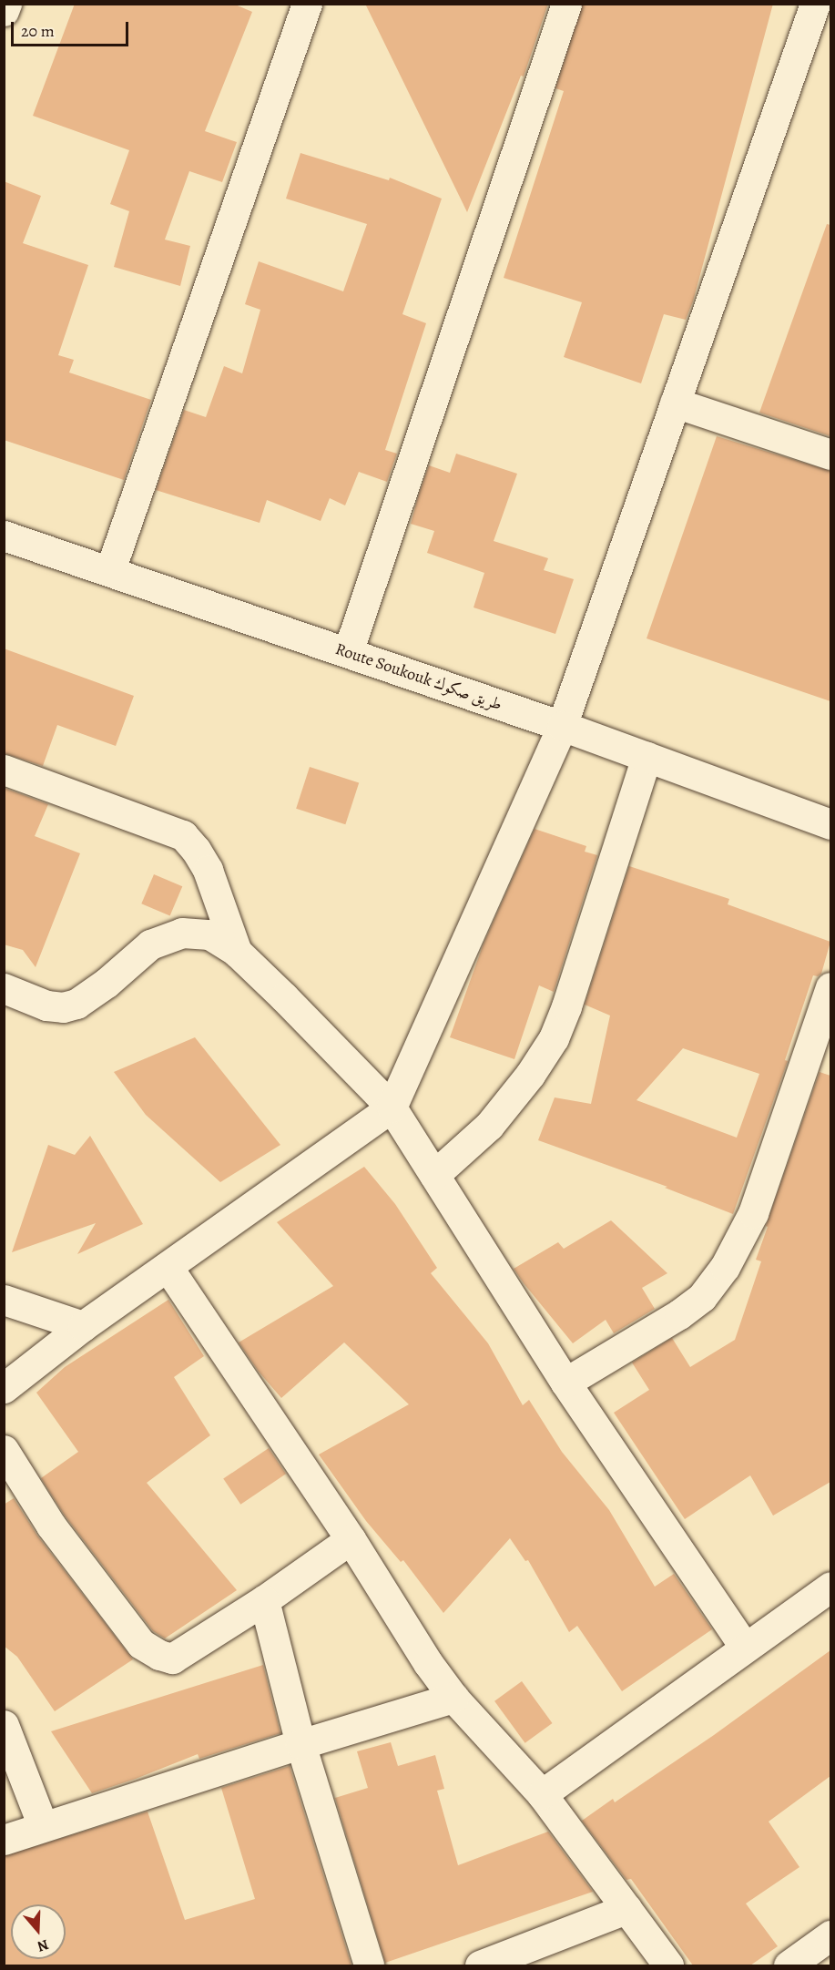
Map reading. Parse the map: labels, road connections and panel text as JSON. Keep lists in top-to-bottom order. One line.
{"streets":{"street":["Route Soukouk طريق صكوك"]},"scale_bar":"20 m","north":"bottom"}
